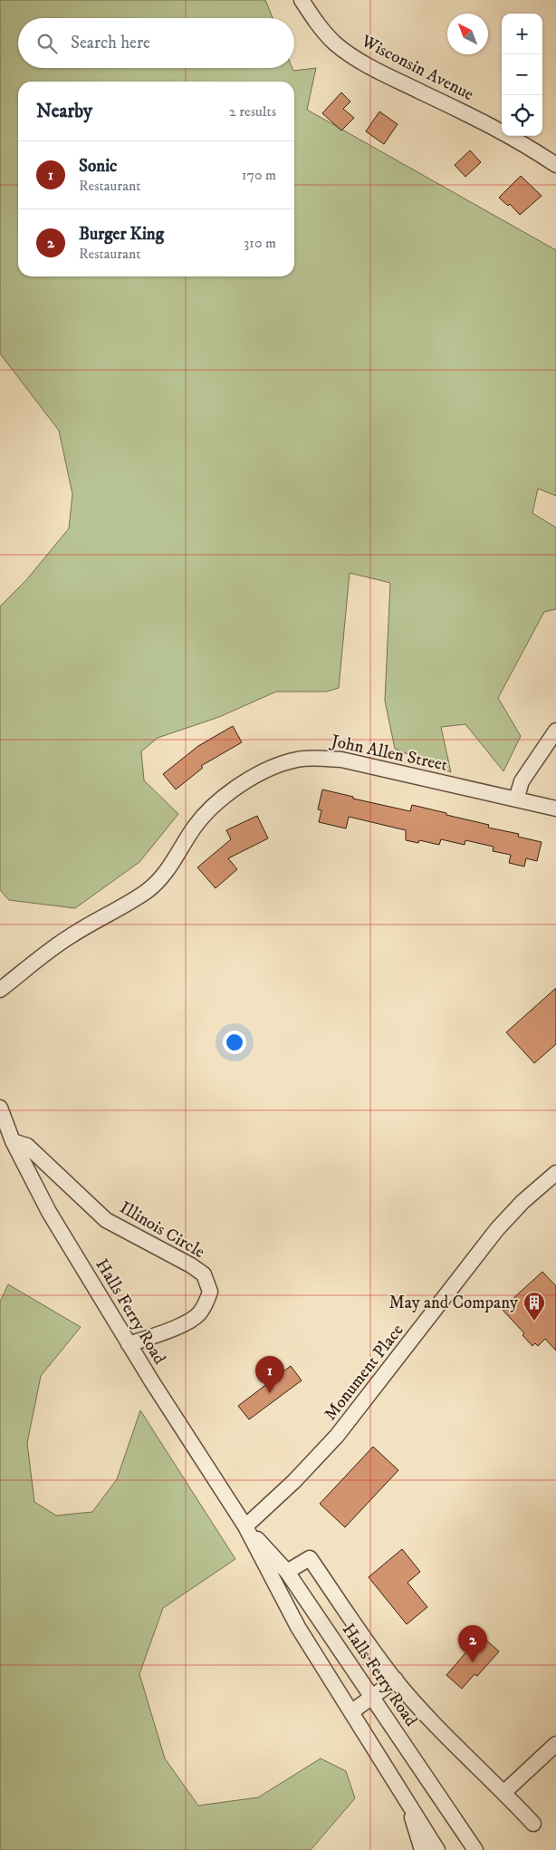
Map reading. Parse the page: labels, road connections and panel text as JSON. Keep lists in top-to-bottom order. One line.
{"streets":{"street":["Wisconsin Avenue","John Allen Street","Illinois Circle","Halls Ferry Road","Monument Place"]},"crossings":[["Illinois Circle","Halls Ferry Road"],["Halls Ferry Road","Monument Place"]],"places":{"building":["May and Company"]},"north":"top left","page":{"map_buttons":["+","−"],"search":"Search here","heading":["Nearby","2 results"],"list":[{"mark":"1","name":"Sonic","note":"Restaurant","value":"170 m"},{"mark":"2","name":"Burger King","note":"Restaurant","value":"310 m"}],"pins":["1","2"]}}
